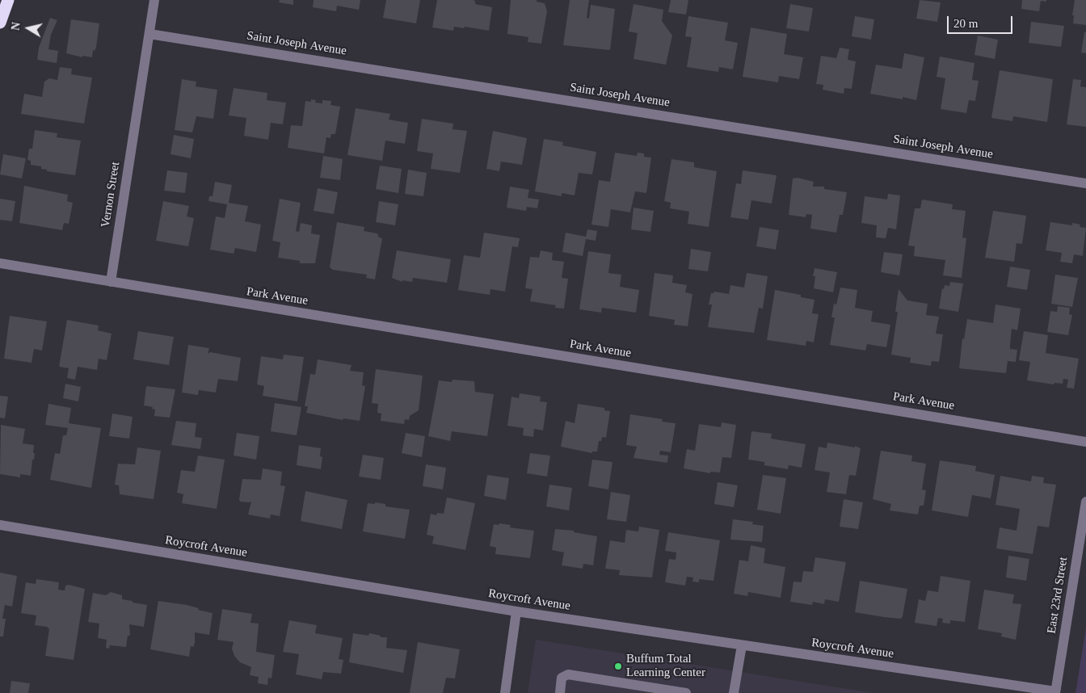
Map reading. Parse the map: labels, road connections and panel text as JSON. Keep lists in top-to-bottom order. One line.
{"streets":{"street":["Saint Joseph Avenue","Vernon Street","Park Avenue","Roycroft Avenue","East 23rd Street"]},"crossings":[["Saint Joseph Avenue","Vernon Street"],["Vernon Street","Park Avenue"],["Roycroft Avenue","East 23rd Street"]],"places":["Buffum Total Learning Center"],"scale_bar":"20 m","north":"left"}
